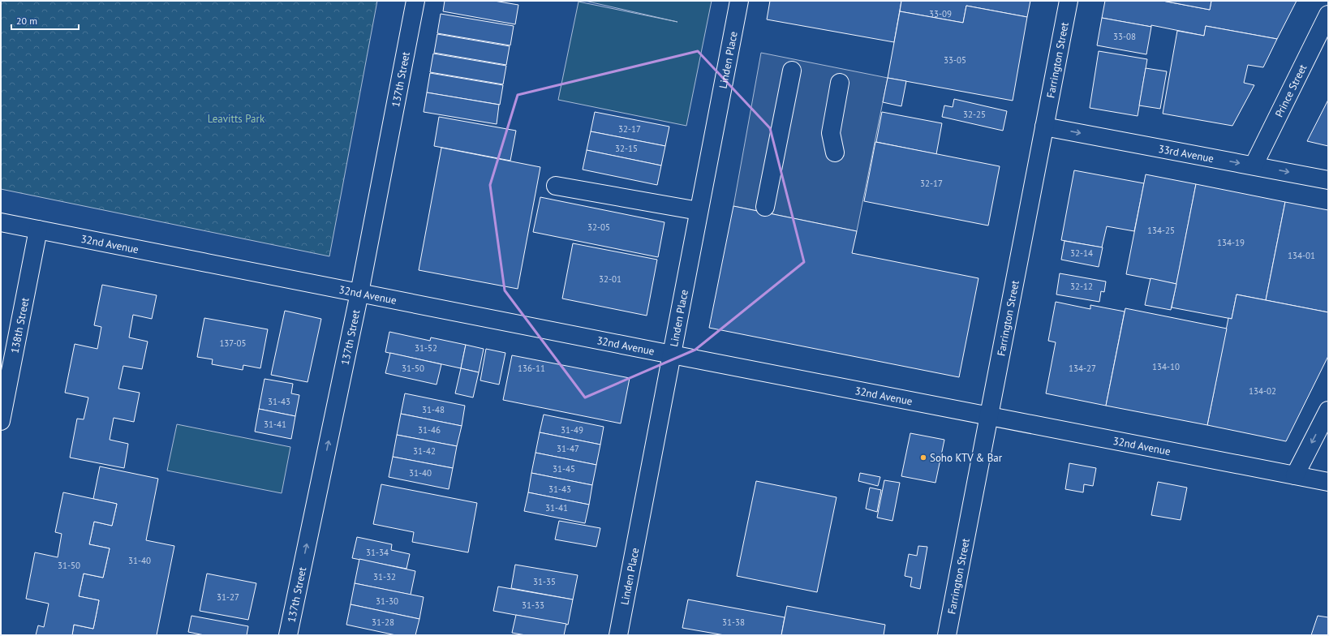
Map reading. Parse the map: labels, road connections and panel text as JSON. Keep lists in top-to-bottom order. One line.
{"streets":{"street":["Linden Place","Farrington Street","137th Street","Prince Street","33rd Avenue","32nd Avenue","138th Street"]},"crossings":[["Linden Place","32nd Avenue"],["Farrington Street","33rd Avenue"],["Farrington Street","32nd Avenue"],["137th Street","32nd Avenue"],["Prince Street","33rd Avenue"],["32nd Avenue","138th Street"]],"one_way":["137th Street","33rd Avenue"],"parks":["Leavitts Park"],"places":["Soho KTV & Bar"],"house_numbers":["33-09","33-08","33-05","32-25","32-17","32-15","32-17","32-05","134-25","134-19","32-14","134-01","32-01","32-12","137-05","31-52","134-10","31-50","136-11","134-27","134-02","31-43","31-48","31-41","31-46","31-49","31-47","31-42","31-45","31-40","31-43","31-41","31-34","31-40","31-50","31-32","31-35","31-27","31-30","31-33","31-28","31-38"],"scale_bar":"20 m"}
